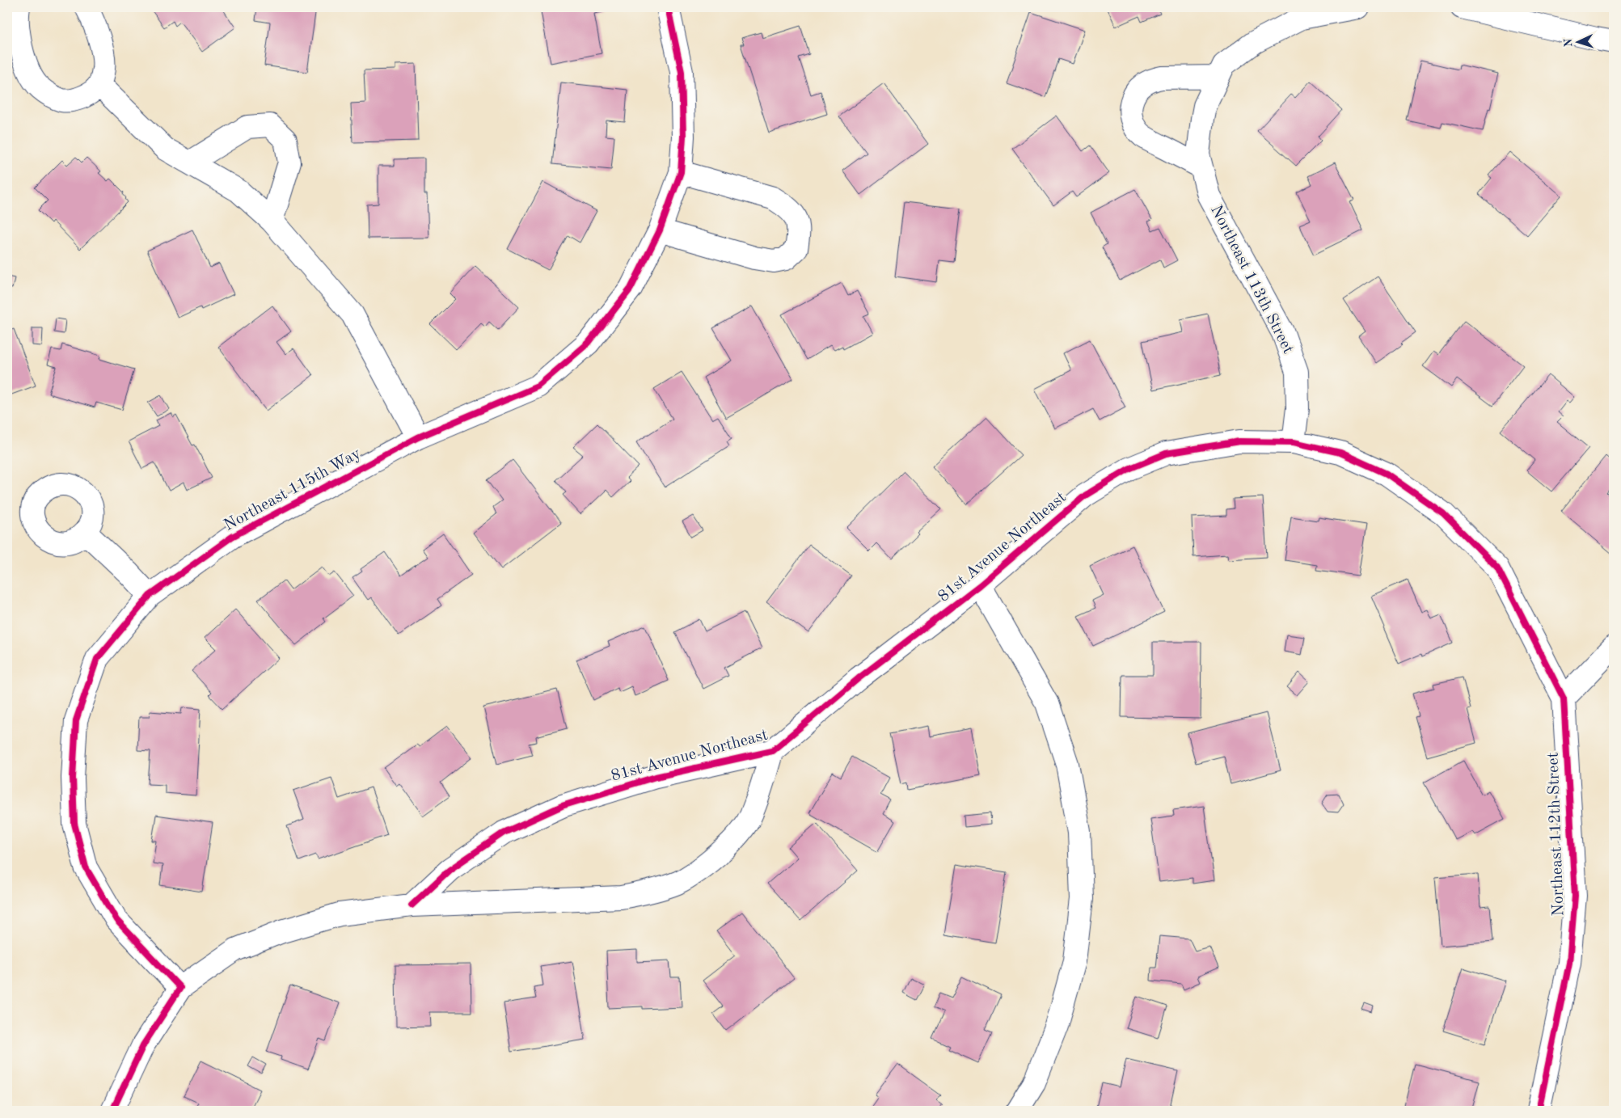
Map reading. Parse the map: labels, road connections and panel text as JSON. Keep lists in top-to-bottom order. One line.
{"streets":{"street":["Northeast 113th Street","Northeast 115th Way","81st Avenue Northeast","Northeast 112th Street"]},"crossings":[["Northeast 113th Street","81st Avenue Northeast"],["Northeast 115th Way","81st Avenue Northeast"],["81st Avenue Northeast","Northeast 112th Street"]],"north":"left"}
